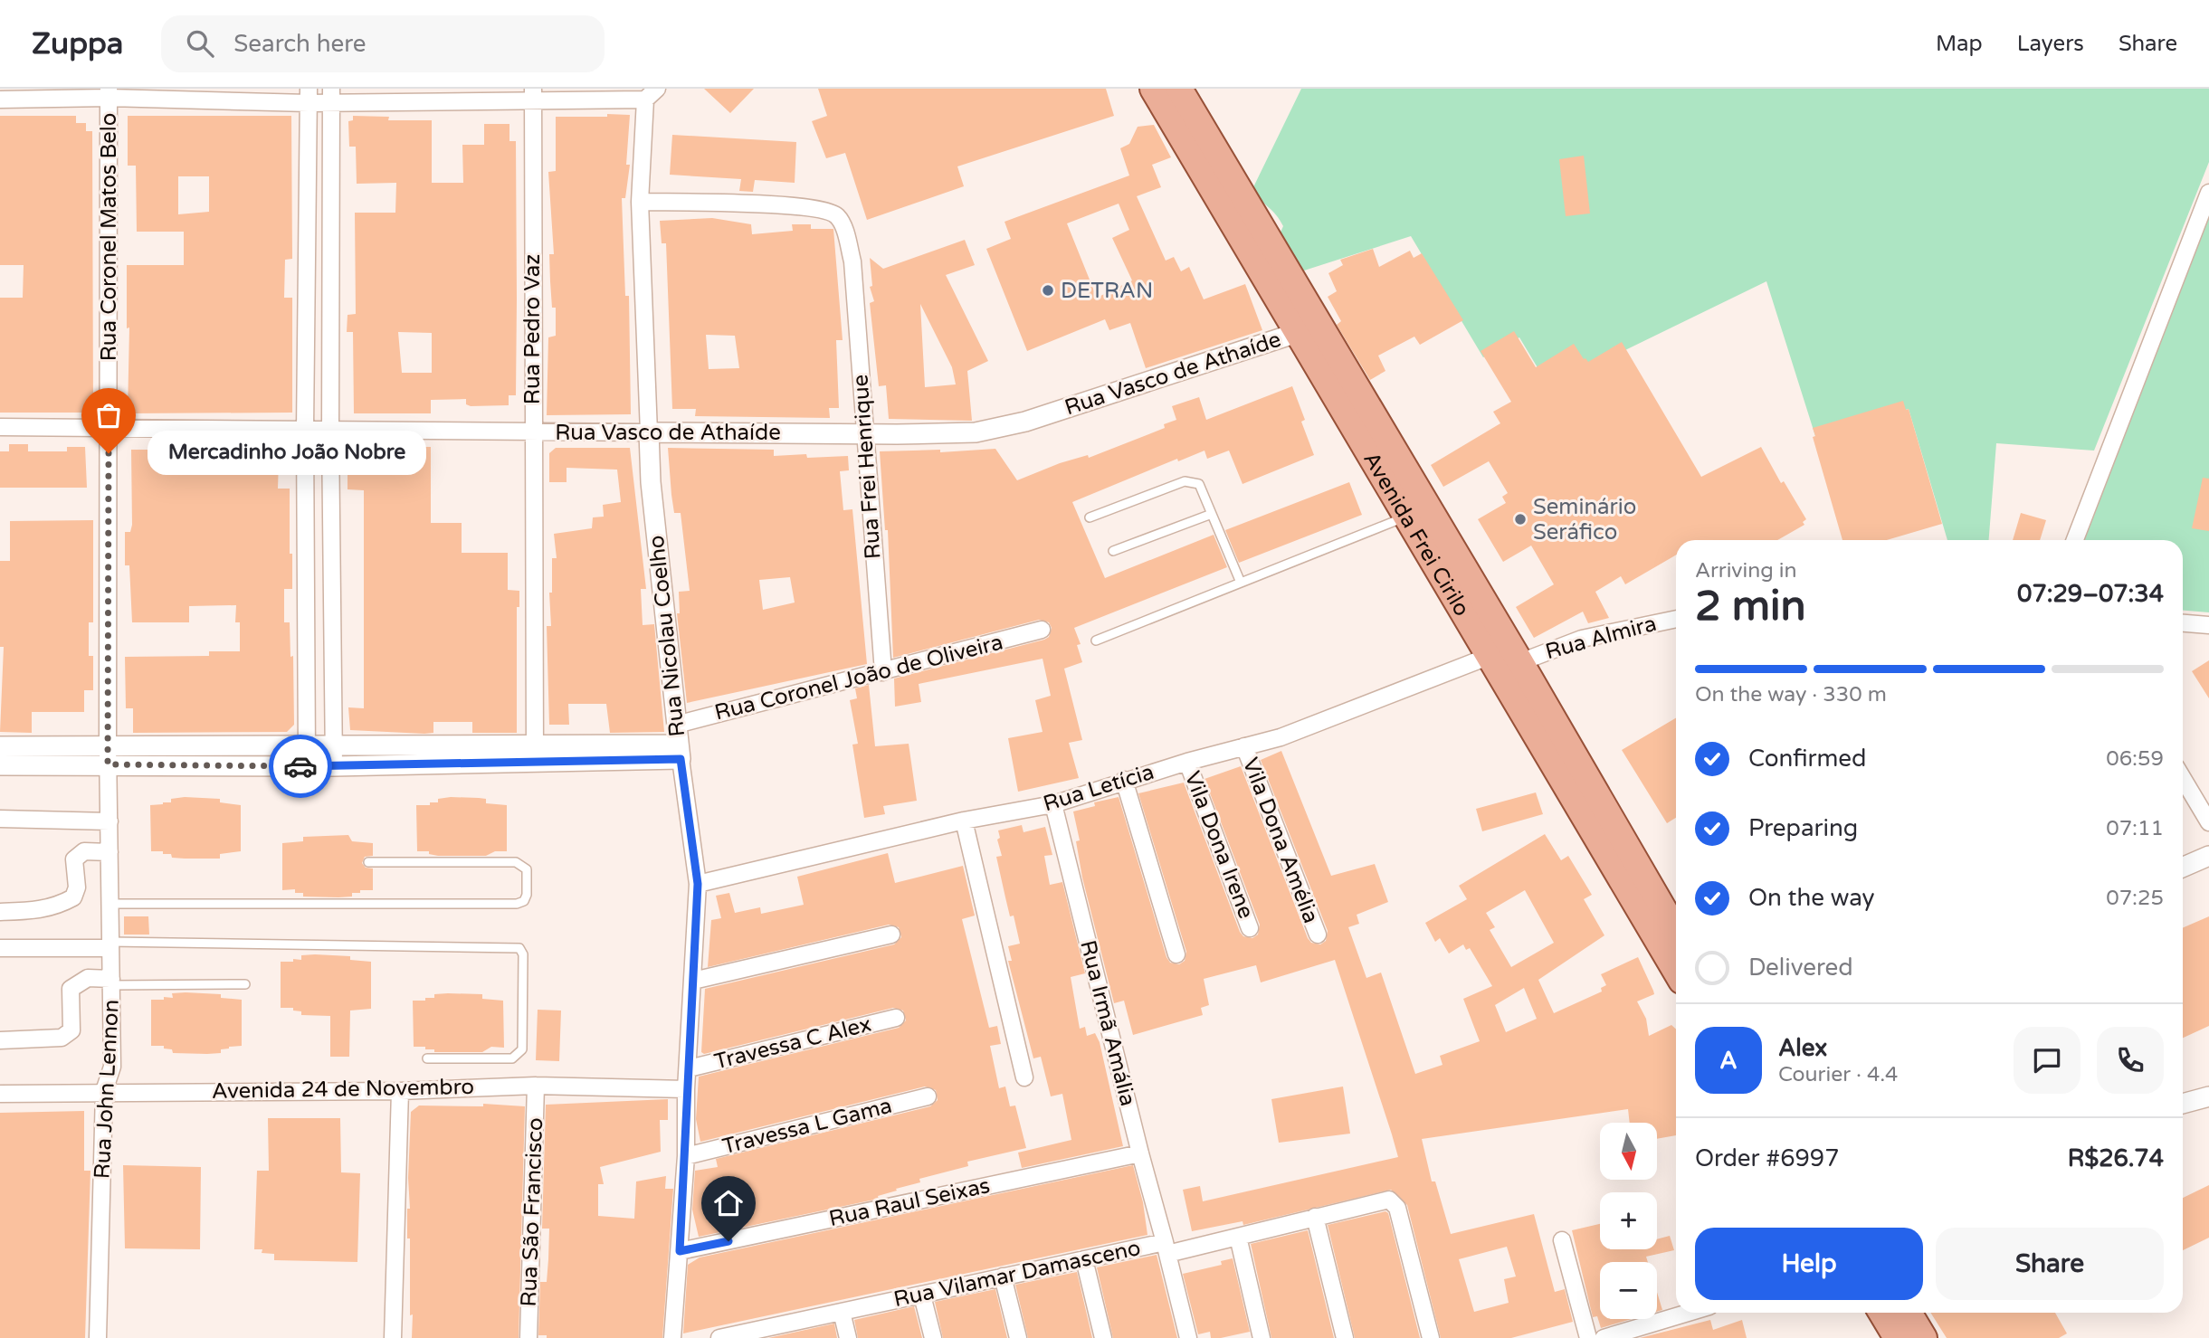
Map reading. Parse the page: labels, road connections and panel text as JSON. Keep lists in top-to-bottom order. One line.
{"streets":{"main road":["Avenida Frei Cirilo"],"street":["Rua Coronel Matos Belo","Rua Pedro Vaz","Rua Vasco de Athaíde","Rua Frei Henrique","Rua Nicolau Coelho","Rua Almira","Rua Coronel João de Oliveira","Rua Letícia","Vila Dona Amélia","Vila Dona Irene","Rua Irmã Amália","Travessa C Alex","Rua John Lennon","Avenida 24 de Novembro","Travessa L Gama","Rua Raul Seixas","Rua São Francisco","Rua Vilamar Damasceno"]},"crossings":[["Rua Coronel Matos Belo","Rua Vasco de Athaíde"],["Rua Coronel Matos Belo","Rua John Lennon"],["Rua Pedro Vaz","Rua Vasco de Athaíde"],["Rua Vasco de Athaíde","Rua Frei Henrique"],["Rua Vasco de Athaíde","Avenida Frei Cirilo"],["Rua Vasco de Athaíde","Rua Nicolau Coelho"],["Rua Frei Henrique","Rua Nicolau Coelho"],["Rua Frei Henrique","Rua Coronel João de Oliveira"],["Avenida Frei Cirilo","Rua Almira"],["Avenida Frei Cirilo","Rua Letícia"],["Rua Nicolau Coelho","Rua Coronel João de Oliveira"],["Rua Nicolau Coelho","Rua Letícia"],["Rua Nicolau Coelho","Travessa C Alex"],["Rua Nicolau Coelho","Avenida 24 de Novembro"],["Rua Nicolau Coelho","Travessa L Gama"],["Rua Nicolau Coelho","Rua Raul Seixas"],["Rua Almira","Rua Letícia"],["Rua Letícia","Vila Dona Amélia"],["Rua Letícia","Vila Dona Irene"],["Rua Letícia","Rua Irmã Amália"],["Rua Irmã Amália","Rua Raul Seixas"],["Rua Irmã Amália","Rua Vilamar Damasceno"],["Rua John Lennon","Avenida 24 de Novembro"],["Avenida 24 de Novembro","Rua São Francisco"]],"places":["DETRAN","Mercadinho João Nobre","Seminário Seráfico"],"north":"bottom","page":{"header":"Zuppa","search":"Search here","nav":["Map","Layers","Share"],"bubble":"Mercadinho João Nobre","heading":["2 min","Arriving in","07:29–07:34"],"panel":["Alex","Courier · 4.4","Order #6997","R$26.74"],"bar":"On the way · 330 m","list":[["Confirmed","06:59"],["Preparing","07:11"],["On the way","07:25"],"Delivered"],"round":"A","map_buttons":["+","−"],"buttons":["Help","Share"]}}
